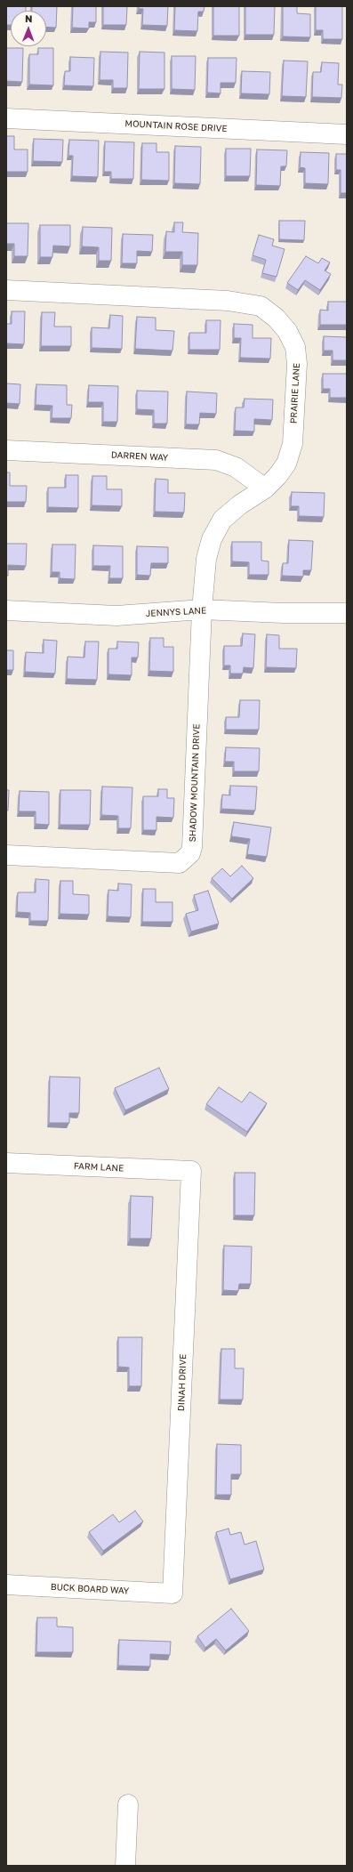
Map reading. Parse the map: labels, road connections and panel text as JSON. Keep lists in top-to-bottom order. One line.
{"streets":{"street":["MOUNTAIN ROSE DRIVE","PRAIRIE LANE","DARREN WAY","JENNYS LANE","SHADOW MOUNTAIN DRIVE","FARM LANE","DINAH DRIVE","BUCK BOARD WAY"]},"crossings":[["PRAIRIE LANE","DARREN WAY"],["PRAIRIE LANE","JENNYS LANE"],["PRAIRIE LANE","SHADOW MOUNTAIN DRIVE"],["JENNYS LANE","SHADOW MOUNTAIN DRIVE"],["FARM LANE","DINAH DRIVE"],["DINAH DRIVE","BUCK BOARD WAY"]],"north":"top"}
